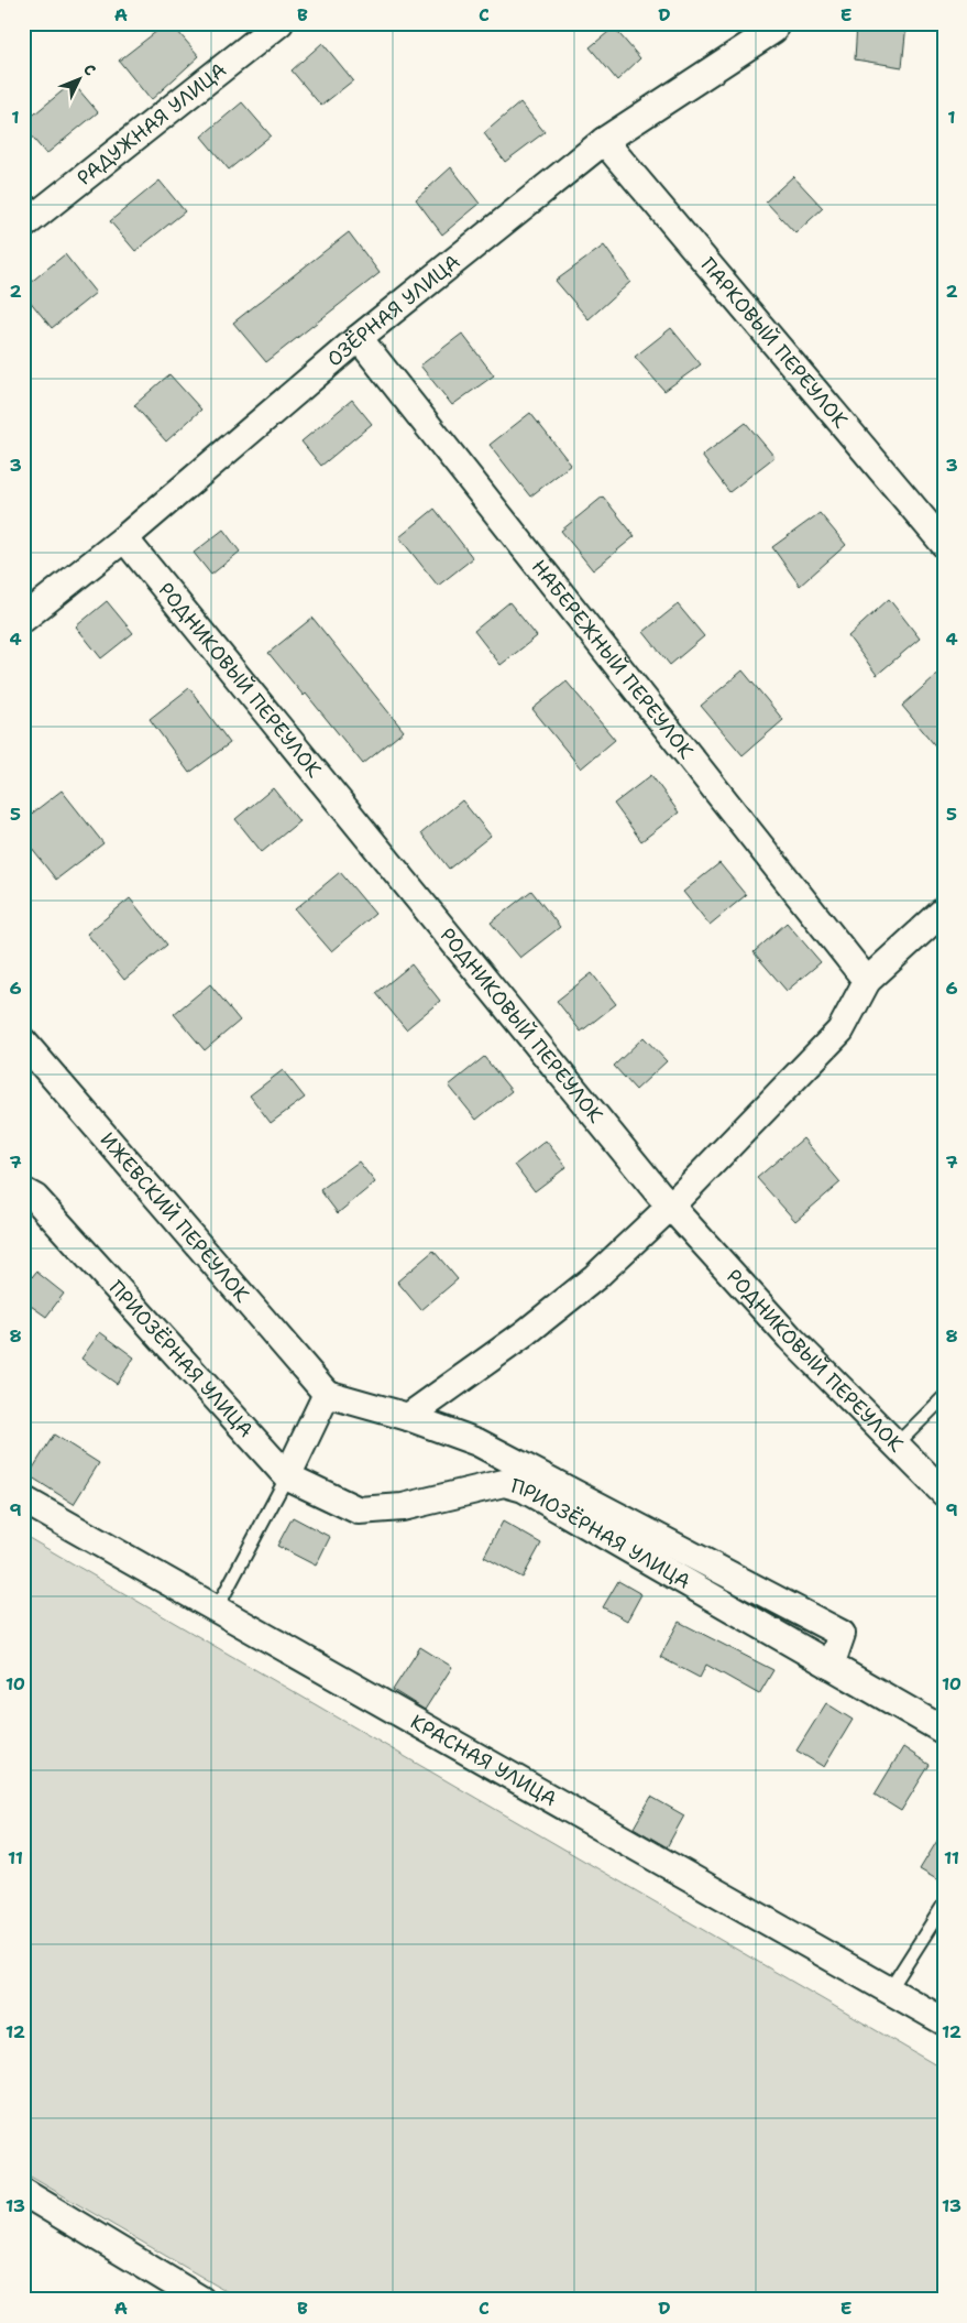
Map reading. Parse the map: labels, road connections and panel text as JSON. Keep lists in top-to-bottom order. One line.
{"streets":{"street":["РАДУЖНАЯ УЛИЦА","ОЗЁРНАЯ УЛИЦА","ПАРКОВЫЙ ПЕРЕУЛОК","НАБЕРЕЖНЫЙ ПЕРЕУЛОК","РОДНИКОВЫЙ ПЕРЕУЛОК","ИЖЕВСКИЙ ПЕРЕУЛОК","ПРИОЗЁРНАЯ УЛИЦА","КРАСНАЯ УЛИЦА"]},"crossings":[["ОЗЁРНАЯ УЛИЦА","ПАРКОВЫЙ ПЕРЕУЛОК"],["ОЗЁРНАЯ УЛИЦА","НАБЕРЕЖНЫЙ ПЕРЕУЛОК"],["ОЗЁРНАЯ УЛИЦА","РОДНИКОВЫЙ ПЕРЕУЛОК"]],"north":"top right","grid":{"columns":["A","B","C","D","E"],"rows":["1","2","3","4","5","6","7","8","9","10","11","12","13"]}}
